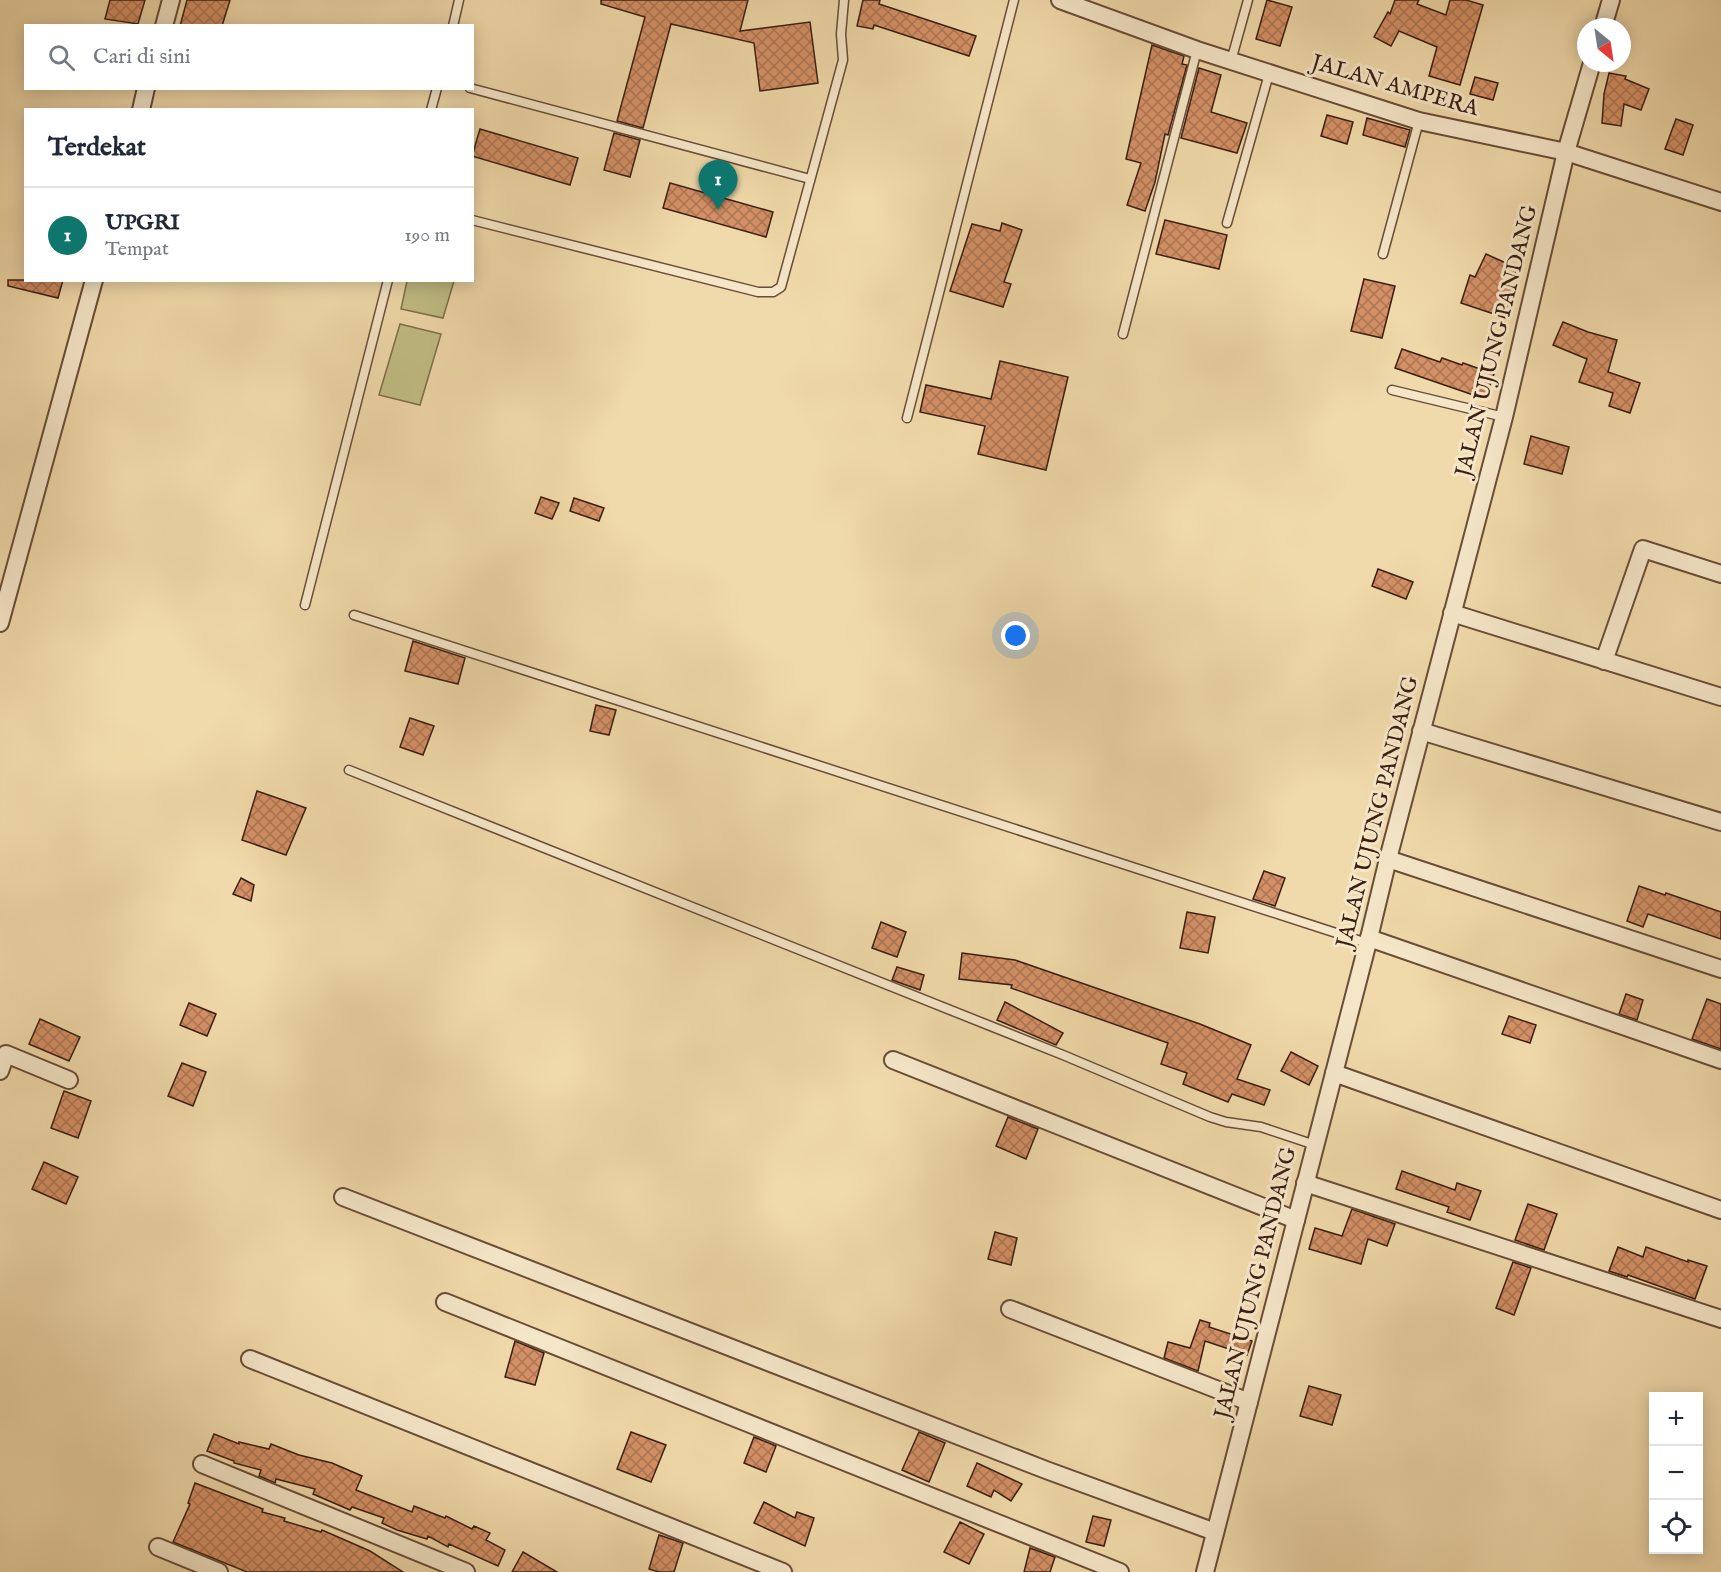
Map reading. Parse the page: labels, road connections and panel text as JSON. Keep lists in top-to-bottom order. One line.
{"streets":{"street":["JALAN AMPERA","JALAN UJUNG PANDANG"]},"crossings":[["JALAN AMPERA","JALAN UJUNG PANDANG"]],"north":"bottom right","page":{"search":"Cari di sini","heading":"Terdekat","pins":"1","list":[{"mark":"1","name":"UPGRI","note":"Tempat","value":"190 m"}],"map_buttons":["+","−"]}}
